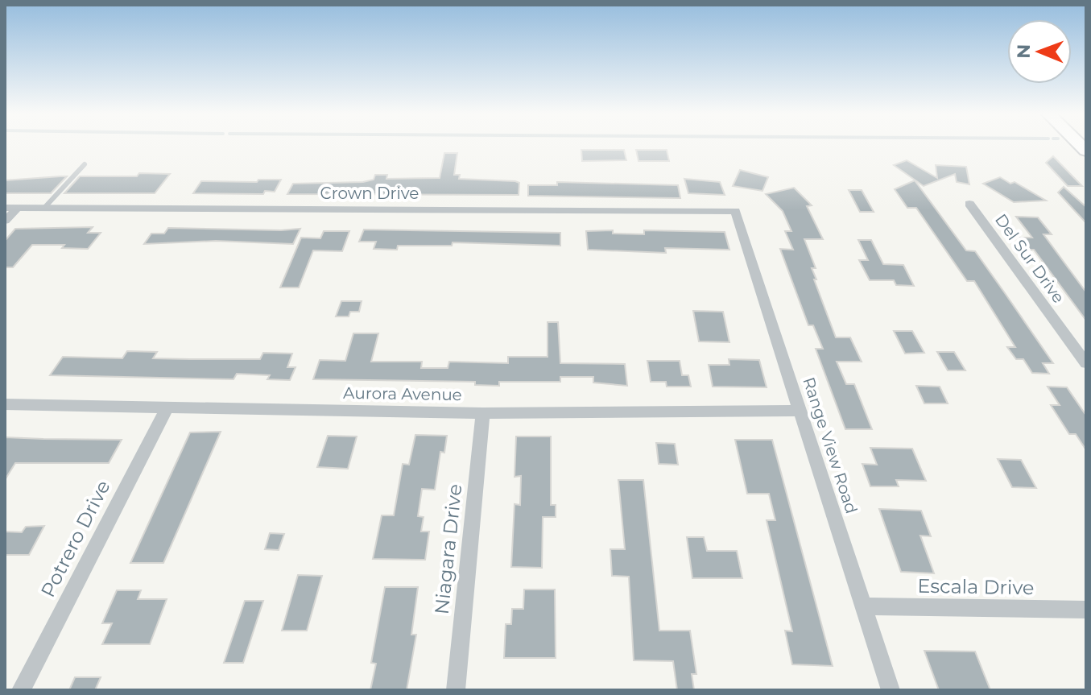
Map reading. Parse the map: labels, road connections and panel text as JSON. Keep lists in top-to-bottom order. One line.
{"streets":{"street":["Crown Drive","Del Sur Drive","Aurora Avenue","Range View Road","Potrero Drive","Niagara Drive","Escala Drive"]},"crossings":[["Crown Drive","Range View Road"],["Aurora Avenue","Range View Road"],["Aurora Avenue","Potrero Drive"],["Aurora Avenue","Niagara Drive"],["Range View Road","Escala Drive"]],"north":"left"}
